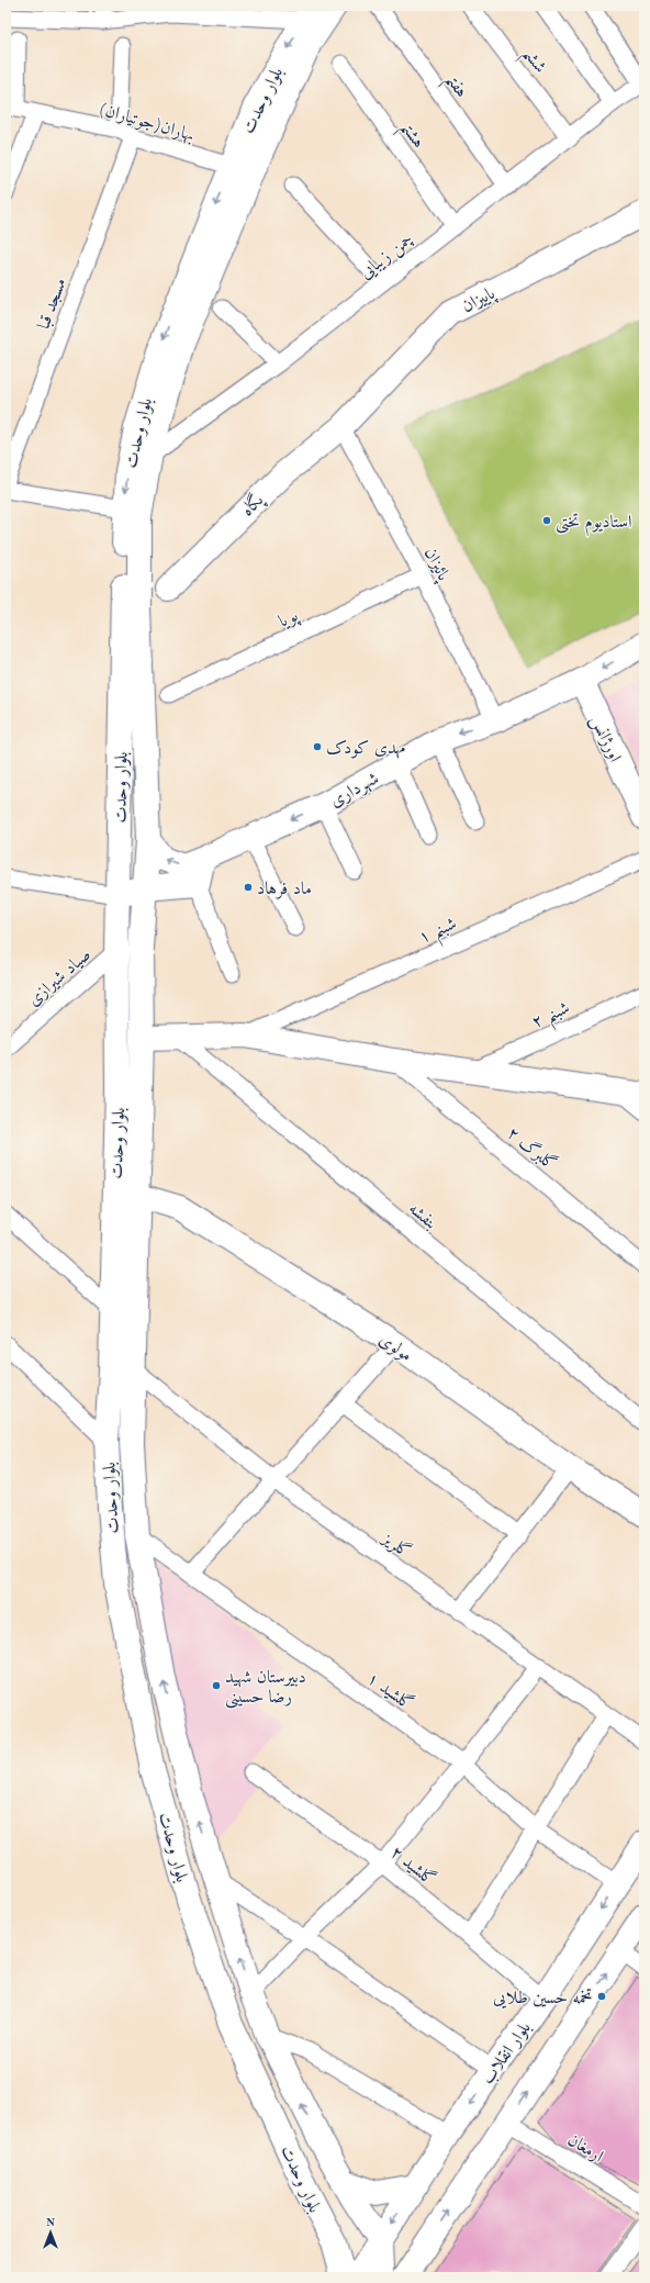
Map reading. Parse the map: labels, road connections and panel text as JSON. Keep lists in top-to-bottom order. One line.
{"streets":{"main road":["بلوار وحدت","پاییزان","پگاه","اورژانس","شهرداری","مولوی","بلوار انقلاب"],"street":["ششم","هفتم","بهاران(جوتیاران)","هشتم","چمن زیبایی","مسجد قبا","پائیزان","پویا","شبنم ۱","صیاد شیرازی","شبنم ۲","گلبرگ ۲","بنفشه","گلریز","گلشید ۱","گلشید ۲","ارمغان"]},"crossings":[["ششم","چمن زیبایی"],["هفتم","چمن زیبایی"],["بلوار وحدت","بهاران(جوتیاران)"],["بلوار وحدت","چمن زیبایی"],["بلوار وحدت","شهرداری"],["بلوار وحدت","صیاد شیرازی"],["بلوار وحدت","مولوی"],["بلوار وحدت","گلریز"],["بلوار وحدت","گلشید ۱"],["بهاران(جوتیاران)","مسجد قبا"],["هشتم","چمن زیبایی"],["پاییزان","پگاه"],["پاییزان","پائیزان"],["پگاه","پائیزان"],["پائیزان","پویا"],["پائیزان","شهرداری"],["اورژانس","شهرداری"],["گلشید ۱","بلوار انقلاب"],["گلشید ۲","بلوار انقلاب"]],"places":["استادیوم تختی","مهدی کودک","ماد فرهاد","دبیرستان شهید رضا حسینی","تخمه حسین طلایی"],"north":"top"}
